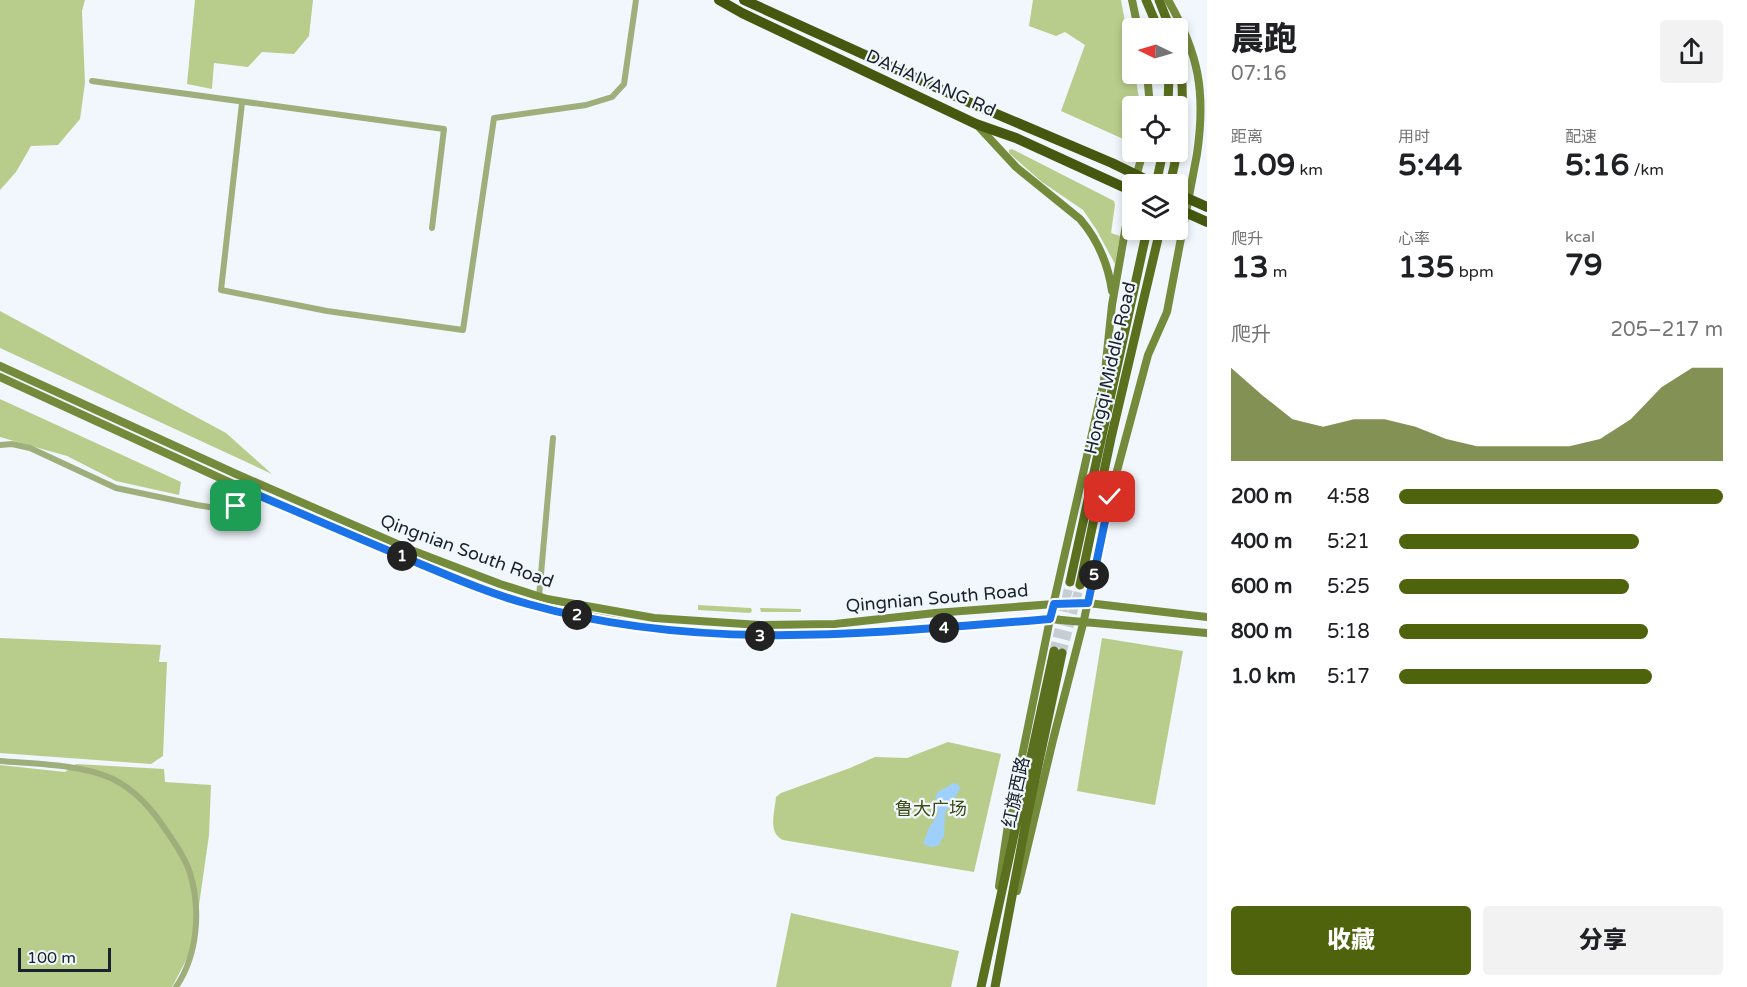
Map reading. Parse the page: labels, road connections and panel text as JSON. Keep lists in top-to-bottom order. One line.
{"streets":{"highway":["DAHAIYANG Rd"],"main road":["Hongqi Middle Road","Qingnian South Road","红旗西路"]},"parks":["鲁大广场"],"scale_bar":"100 m","north":"left","page":{"heading":["晨跑","07:16"],"stats":[["距离","1.09 km"],["用时","5:44"],["配速","5:16 /km"],["爬升","13 m"],["心率","135 bpm"],["kcal","79"]],"chart":["爬升","205–217 m"],"list":[{"name":"200 m","note":"4:58"},{"name":"400 m","note":"5:21"},{"name":"600 m","note":"5:25"},{"name":"800 m","note":"5:18"},{"name":"1.0 km","note":"5:17"}],"pins":["1","5","2","4","3"],"buttons":["收藏","分享"],"scale":"100 m"}}
